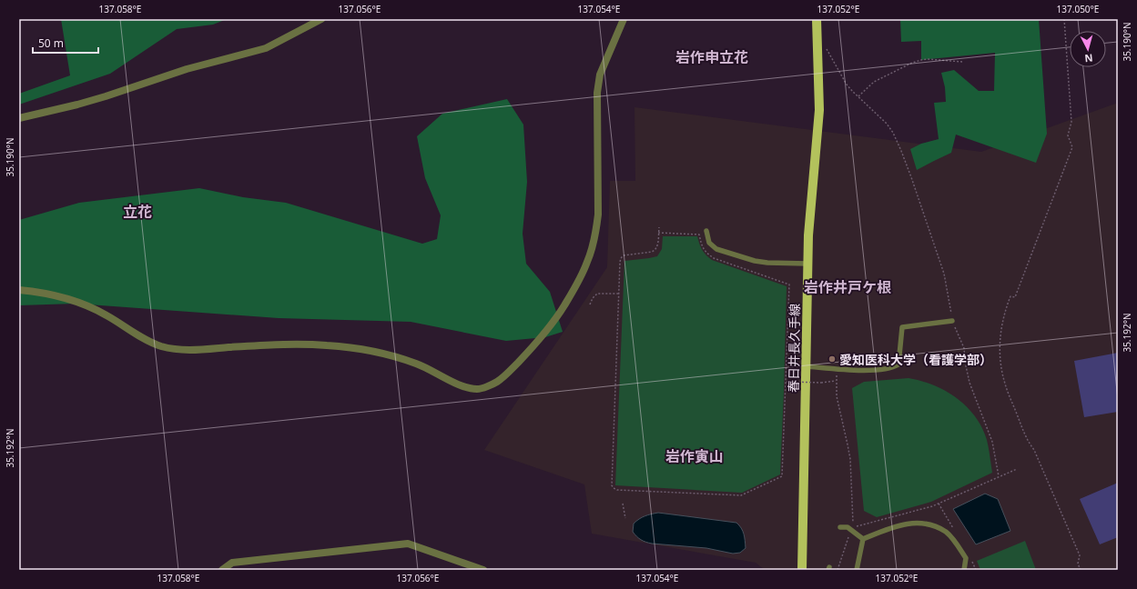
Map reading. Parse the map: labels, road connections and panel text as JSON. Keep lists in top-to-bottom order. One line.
{"streets":{"main road":["春日井長久手線"]},"districts":["岩作申立花","立花","岩作井戸ケ根","岩作寅山"],"places":["愛知医科大学（看護学部）"],"scale_bar":"50 m","north":"bottom","coordinates":["137.058°E","137.056°E","137.054°E","137.052°E","137.050°E","35.190°N","35.192°N"]}
